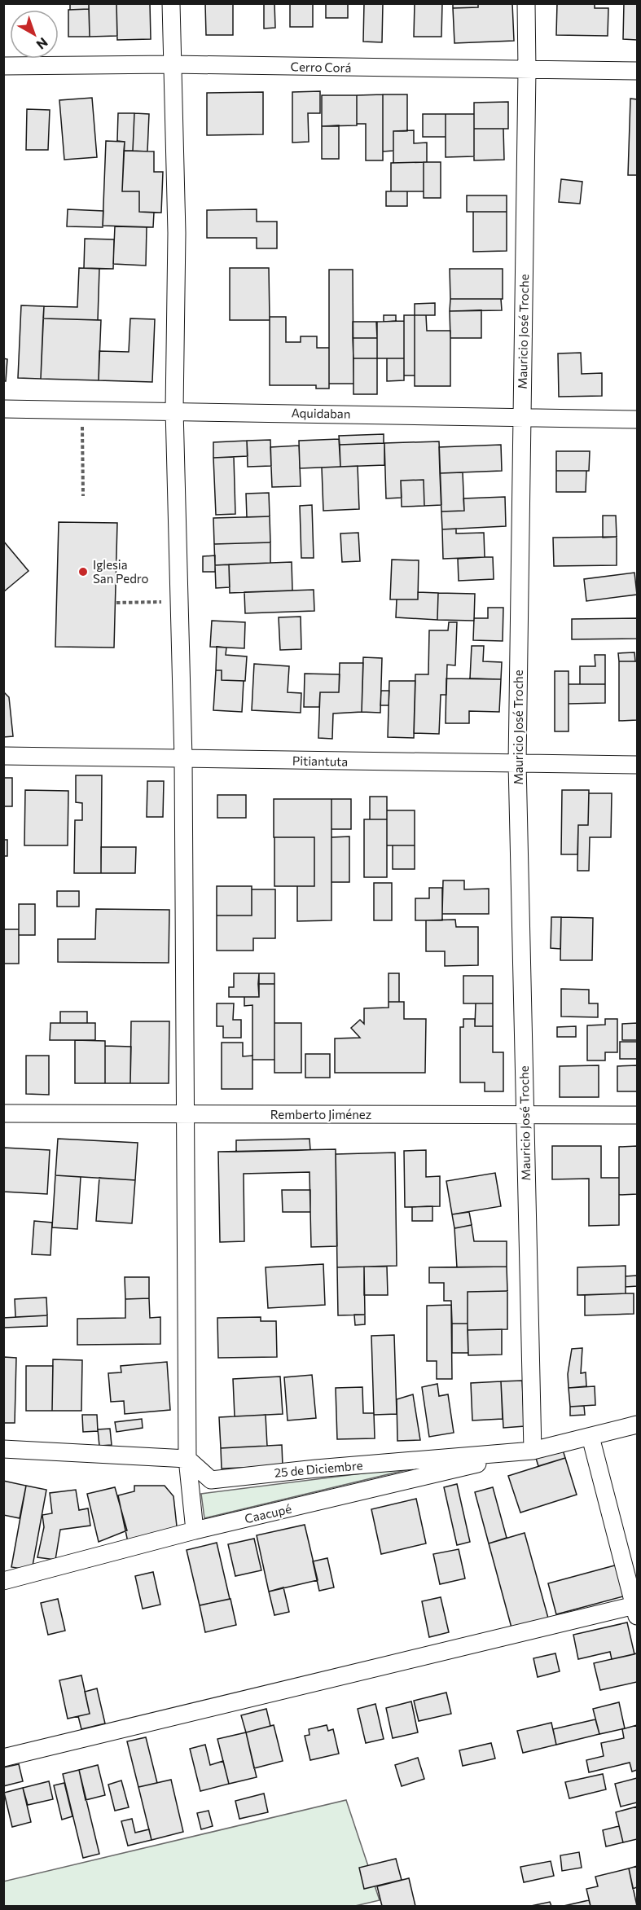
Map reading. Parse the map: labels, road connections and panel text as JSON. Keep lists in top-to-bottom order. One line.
{"streets":{"street":["Cerro Corá","Mauricio José Troche","Aquidaban","Pitiantuta","Remberto Jiménez","25 de Diciembre","Caacupé"]},"crossings":[["Cerro Corá","Mauricio José Troche"],["Mauricio José Troche","Aquidaban"],["Mauricio José Troche","Pitiantuta"],["Mauricio José Troche","Remberto Jiménez"],["Mauricio José Troche","25 de Diciembre"],["Mauricio José Troche","Caacupé"],["25 de Diciembre","Caacupé"]],"places":["Iglesia San Pedro"],"north":"bottom right"}
